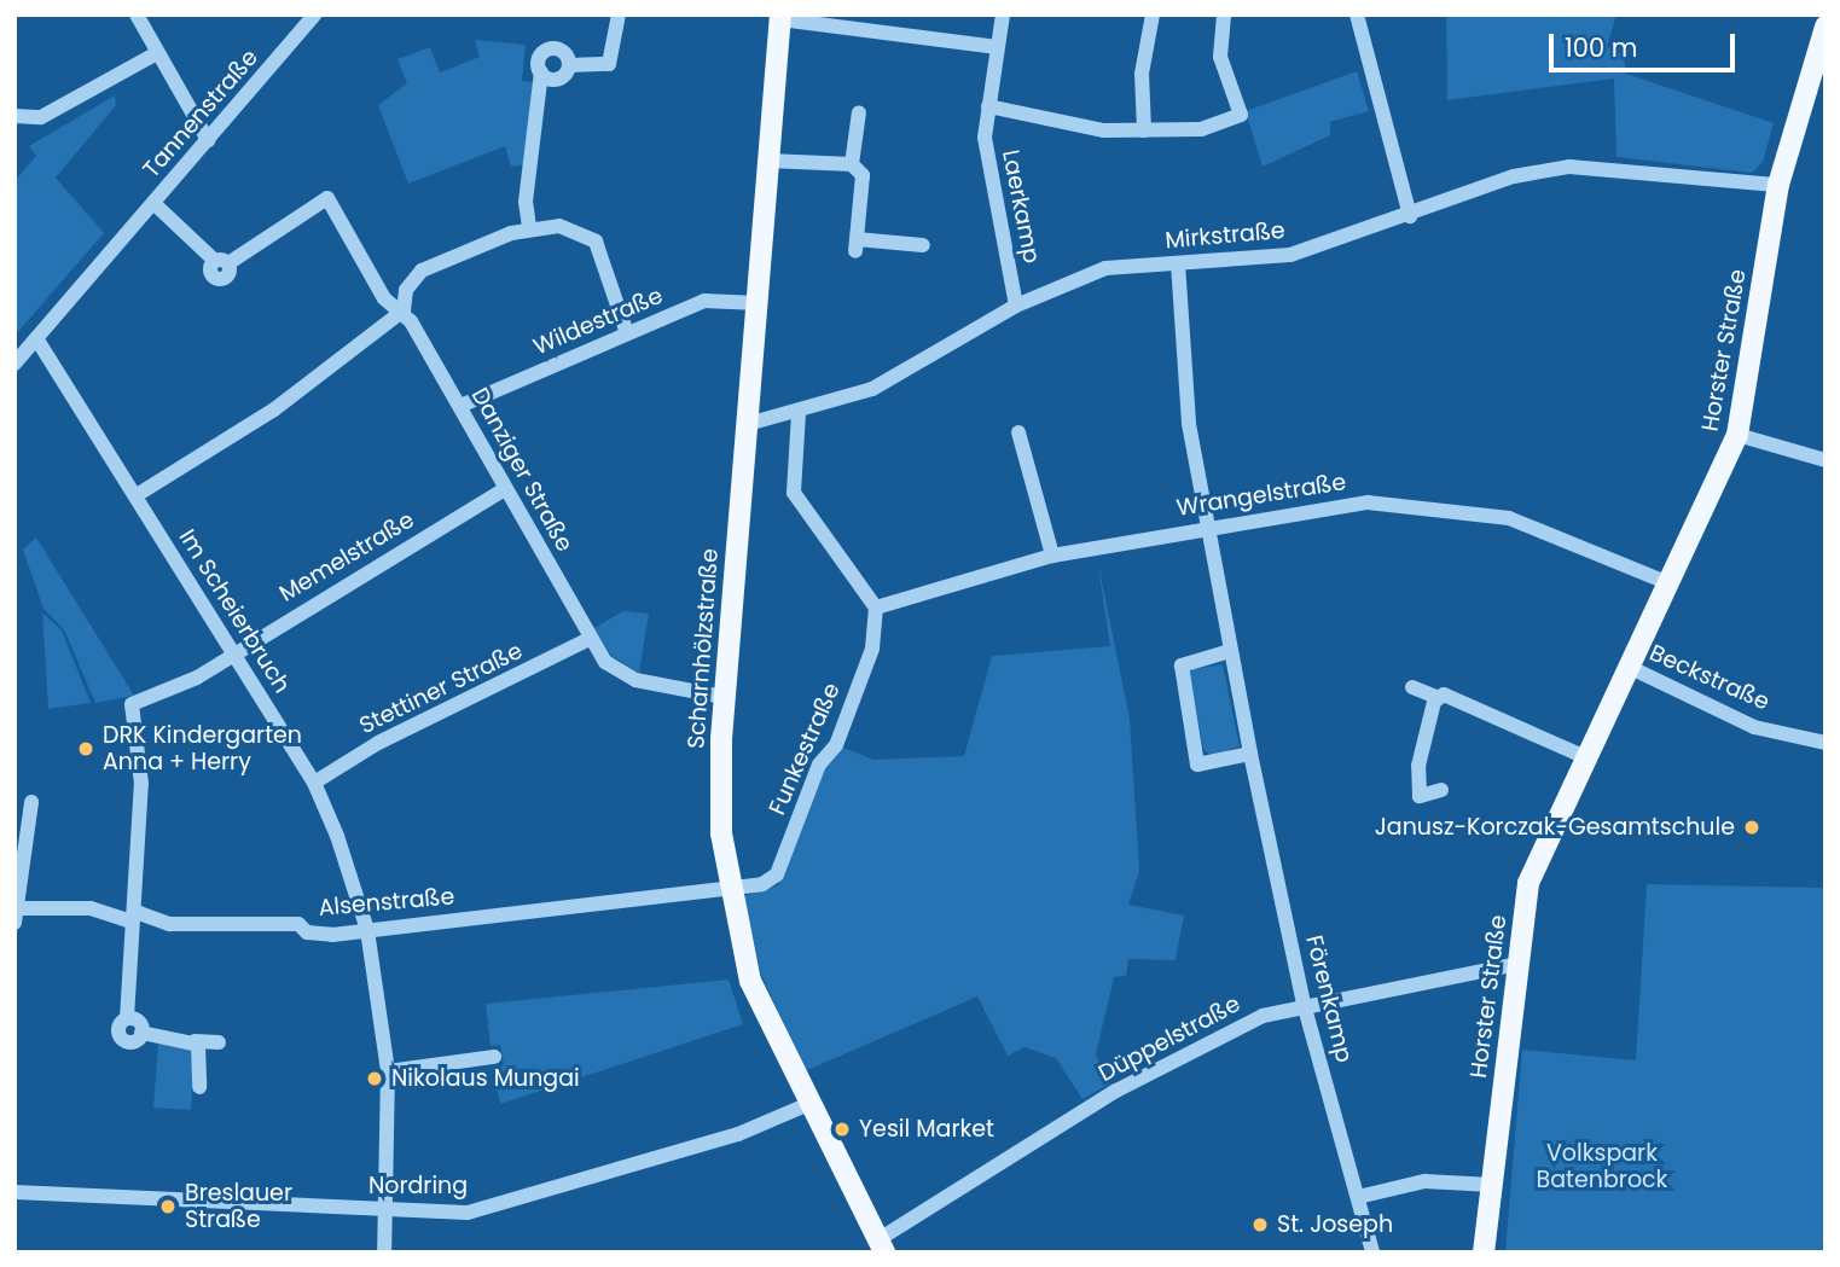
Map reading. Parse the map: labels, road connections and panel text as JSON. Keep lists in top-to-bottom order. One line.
{"streets":{"main road":["Horster Straße","Scharnhölzstraße"],"street":["Tannenstraße","Laerkamp","Mirkstraße","Wildestraße","Danziger Straße","Wrangelstraße","Memelstraße","Im Scheierbruch","Beckstraße","Stettiner Straße","Funkestraße","Alsenstraße","Förenkamp","Düppelstraße","Nordring"]},"crossings":[["Tannenstraße","Danziger Straße"],["Tannenstraße","Im Scheierbruch"],["Laerkamp","Mirkstraße"],["Mirkstraße","Horster Straße"],["Mirkstraße","Scharnhölzstraße"],["Mirkstraße","Förenkamp"],["Wildestraße","Danziger Straße"],["Wildestraße","Scharnhölzstraße"],["Horster Straße","Wrangelstraße"],["Horster Straße","Beckstraße"],["Horster Straße","Düppelstraße"],["Danziger Straße","Memelstraße"],["Danziger Straße","Scharnhölzstraße"],["Danziger Straße","Stettiner Straße"],["Wrangelstraße","Funkestraße"],["Wrangelstraße","Förenkamp"],["Memelstraße","Im Scheierbruch"],["Memelstraße","Alsenstraße"],["Im Scheierbruch","Stettiner Straße"],["Im Scheierbruch","Alsenstraße"],["Im Scheierbruch","Nordring"],["Scharnhölzstraße","Funkestraße"],["Scharnhölzstraße","Alsenstraße"],["Scharnhölzstraße","Düppelstraße"],["Scharnhölzstraße","Nordring"],["Funkestraße","Alsenstraße"],["Förenkamp","Düppelstraße"]],"parks":["Volkspark Batenbrock"],"places":["DRK Kindergarten Anna + Herry","Janusz-Korczak-Gesamtschule","Nikolaus Mungai","Yesil Market","Breslauer Straße","St. Joseph"],"scale_bar":"100 m"}
